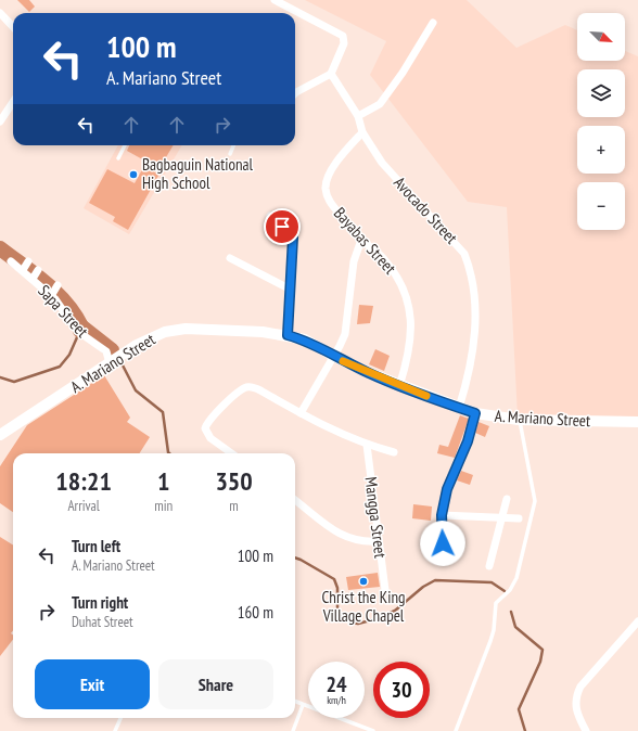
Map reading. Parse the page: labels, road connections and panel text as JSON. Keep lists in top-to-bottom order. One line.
{"streets":{"street":["Avocado Street","Bayabas Street","Sapa Street","A. Mariano Street","Mangga Street"]},"crossings":[["Avocado Street","Bayabas Street"],["Avocado Street","A. Mariano Street"],["Bayabas Street","A. Mariano Street"],["Sapa Street","A. Mariano Street"]],"places":["Bagbaguin National High School","Christ the King Village Chapel"],"north":"bottom right","page":{"map_buttons":["+","−"],"turn":["100 m","A. Mariano Street"],"eta":["18:21","Arrival","1","min","350","m"],"list":[{"name":"Turn left","note":"A. Mariano Street","value":"100 m"},{"name":"Turn right","note":"Duhat Street","value":"160 m"}],"buttons":["Exit","Share"],"speed":"24 km/h","limit":"30"}}
